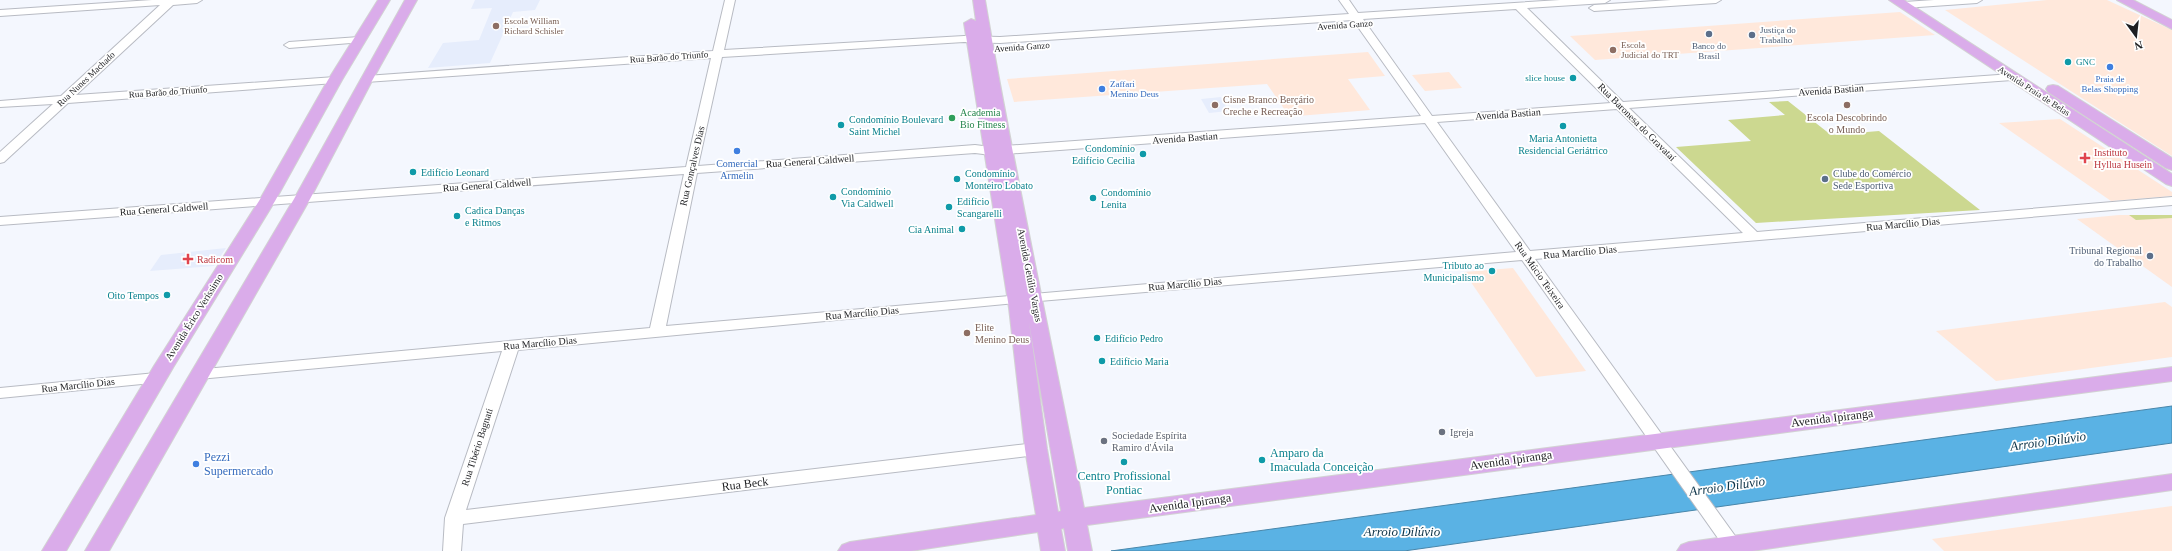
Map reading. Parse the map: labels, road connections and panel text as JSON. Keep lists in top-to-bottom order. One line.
{"streets":{"main road":["Avenida Praia de Belas","Avenida Getúlio Vargas","Avenida Érico Veríssimo","Avenida Ipiranga"],"street":["Avenida Ganzo","Rua Barão do Triunfo","Rua Nunes Machado","Avenida Bastian","Rua Baronesa do Gravataí","Rua General Caldwell","Rua Gonçalves Dias","Rua Marcílio Dias","Rua Múcio Teixeira","Rua Tibério Bagnati","Rua Beck"]},"crossings":[["Avenida Ganzo","Rua Barão do Triunfo"],["Avenida Ganzo","Rua Baronesa do Gravataí"],["Avenida Ganzo","Avenida Getúlio Vargas"],["Avenida Ganzo","Rua Múcio Teixeira"],["Rua Barão do Triunfo","Rua Nunes Machado"],["Rua Barão do Triunfo","Rua Gonçalves Dias"],["Rua Barão do Triunfo","Avenida Getúlio Vargas"],["Rua Barão do Triunfo","Avenida Érico Veríssimo"],["Avenida Bastian","Avenida Praia de Belas"],["Avenida Bastian","Rua Baronesa do Gravataí"],["Avenida Bastian","Rua General Caldwell"],["Avenida Bastian","Avenida Getúlio Vargas"],["Avenida Bastian","Rua Múcio Teixeira"],["Rua Baronesa do Gravataí","Rua Marcílio Dias"],["Rua General Caldwell","Rua Gonçalves Dias"],["Rua General Caldwell","Avenida Getúlio Vargas"],["Rua General Caldwell","Avenida Érico Veríssimo"],["Rua Gonçalves Dias","Rua Marcílio Dias"],["Rua Marcílio Dias","Avenida Getúlio Vargas"],["Rua Marcílio Dias","Rua Múcio Teixeira"],["Rua Marcílio Dias","Avenida Érico Veríssimo"],["Rua Marcílio Dias","Rua Tibério Bagnati"],["Avenida Getúlio Vargas","Avenida Ipiranga"],["Avenida Getúlio Vargas","Rua Beck"],["Rua Múcio Teixeira","Avenida Ipiranga"],["Rua Tibério Bagnati","Rua Beck"]],"water":["Arroio Dilúvio"],"places":{"other":["Escola William Richard Schisler","Banco do Brasil","Justiça do Trabalho","Escola Judicial do TRT","GNC","Praia de Belas Shopping","slice house","Zaffari Menino Deus","Cisne Branco Berçário Creche e Recreação","Escola Descobrindo o Mundo","Academia Bio Fitness","Condomínio Boulevard Saint Michel","Maria Antonietta Residencial Geriátrico","Comercial Armelin","Condomínio Edifício Cecilia","Edifício Leonard","Condomínio Monteiro Lobato","Clube do Comércio Sede Esportiva","Condomínio Via Caldwell","Condomínio Lenita","Edifício Scangarelli","Cadica Danças e Ritmos","Cia Animal","Tribunal Regional do Trabalho","Tributo ao Municipalismo","Oito Tempos","Elite Menino Deus","Edifício Pedro","Edifício Maria","Igreja","Sociedade Espírita Ramiro d'Ávila","Amparo da Imaculada Conceição","Centro Profissional Pontiac","Pezzi Supermercado"],"health":["Instituto Hyllua Husein","Radicom"]},"north":"bottom"}
